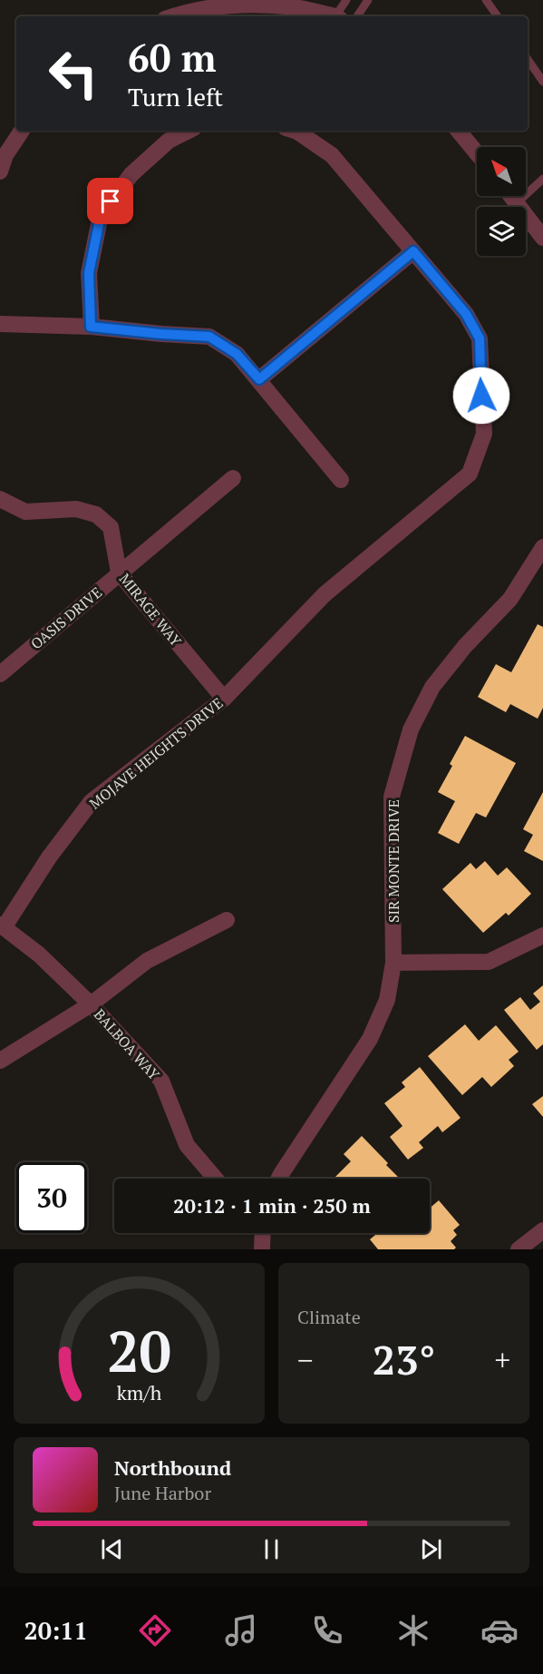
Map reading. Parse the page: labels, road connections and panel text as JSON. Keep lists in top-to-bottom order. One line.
{"streets":{"street":["MIRAGE WAY","OASIS DRIVE","MOJAVE HEIGHTS DRIVE","SIR MONTE DRIVE","BALBOA WAY"]},"crossings":[["MIRAGE WAY","OASIS DRIVE"],["MIRAGE WAY","MOJAVE HEIGHTS DRIVE"],["MOJAVE HEIGHTS DRIVE","BALBOA WAY"]],"north":"top left","page":{"turn":["60 m","Turn left"],"limit":"30","trip":"20:12 · 1 min · 250 m","tile":"Climate","heat":["−","23°","+"],"song":["Northbound","June Harbor"],"tabs":"20:11","gauge":["20","km/h"]}}
